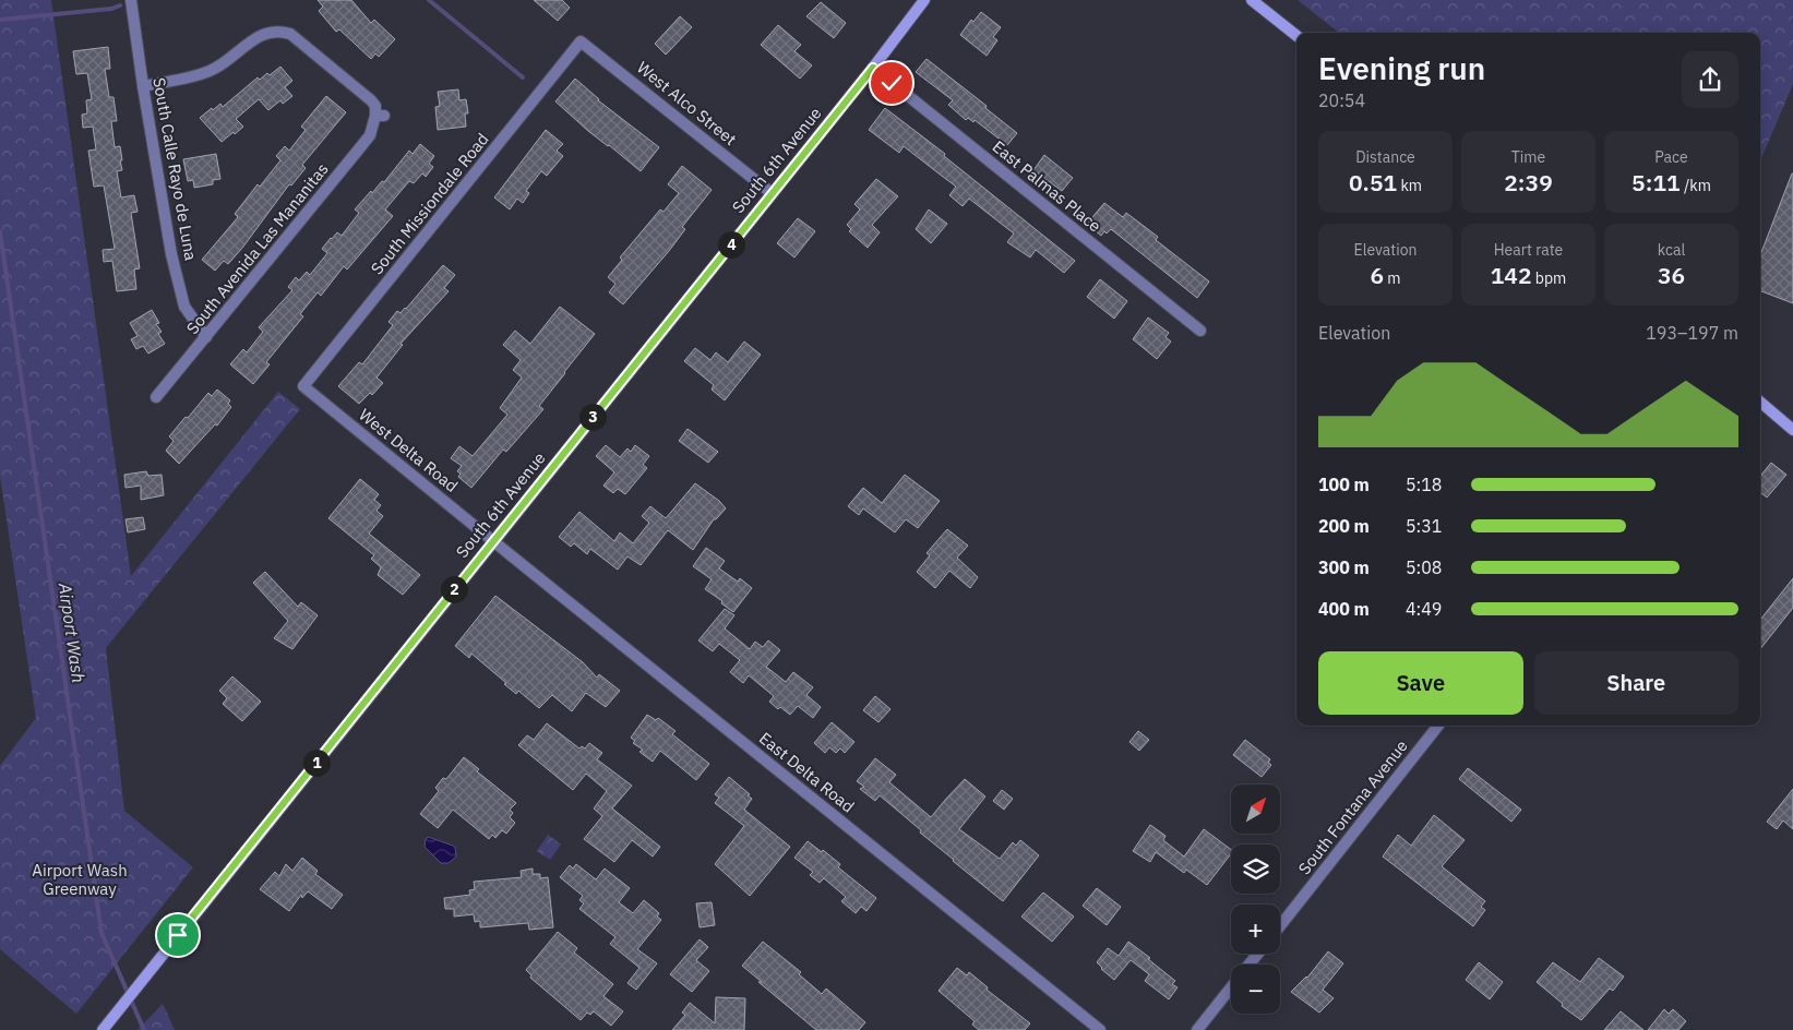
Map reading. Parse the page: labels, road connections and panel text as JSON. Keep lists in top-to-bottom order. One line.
{"streets":{"street":["West Alco Street","South 6th Avenue","South Calle Rayo de Luna","East Palmas Place","South Missiondale Road","South Avenida Las Mananitas","West Delta Road","East Delta Road","South Fontana Avenue"]},"crossings":[["West Alco Street","South 6th Avenue"],["West Alco Street","South Missiondale Road"],["South 6th Avenue","East Palmas Place"],["South 6th Avenue","West Delta Road"],["South 6th Avenue","East Delta Road"],["South Calle Rayo de Luna","South Avenida Las Mananitas"],["South Missiondale Road","West Delta Road"],["West Delta Road","East Delta Road"]],"water":["Airport Wash"],"parks":["Airport Wash Greenway"],"north":"top right","page":{"heading":["Evening run","20:54"],"stats":[["Distance","0.51 km"],["Time","2:39"],["Pace","5:11 /km"],["Elevation","6 m"],["Heart rate","142 bpm"],["kcal","36"]],"pins":["4","3","2","1"],"chart":["Elevation","193–197 m"],"list":[{"name":"100 m","note":"5:18"},{"name":"200 m","note":"5:31"},{"name":"300 m","note":"5:08"},{"name":"400 m","note":"4:49"}],"buttons":["Save","Share"],"map_buttons":["+","−"]}}
